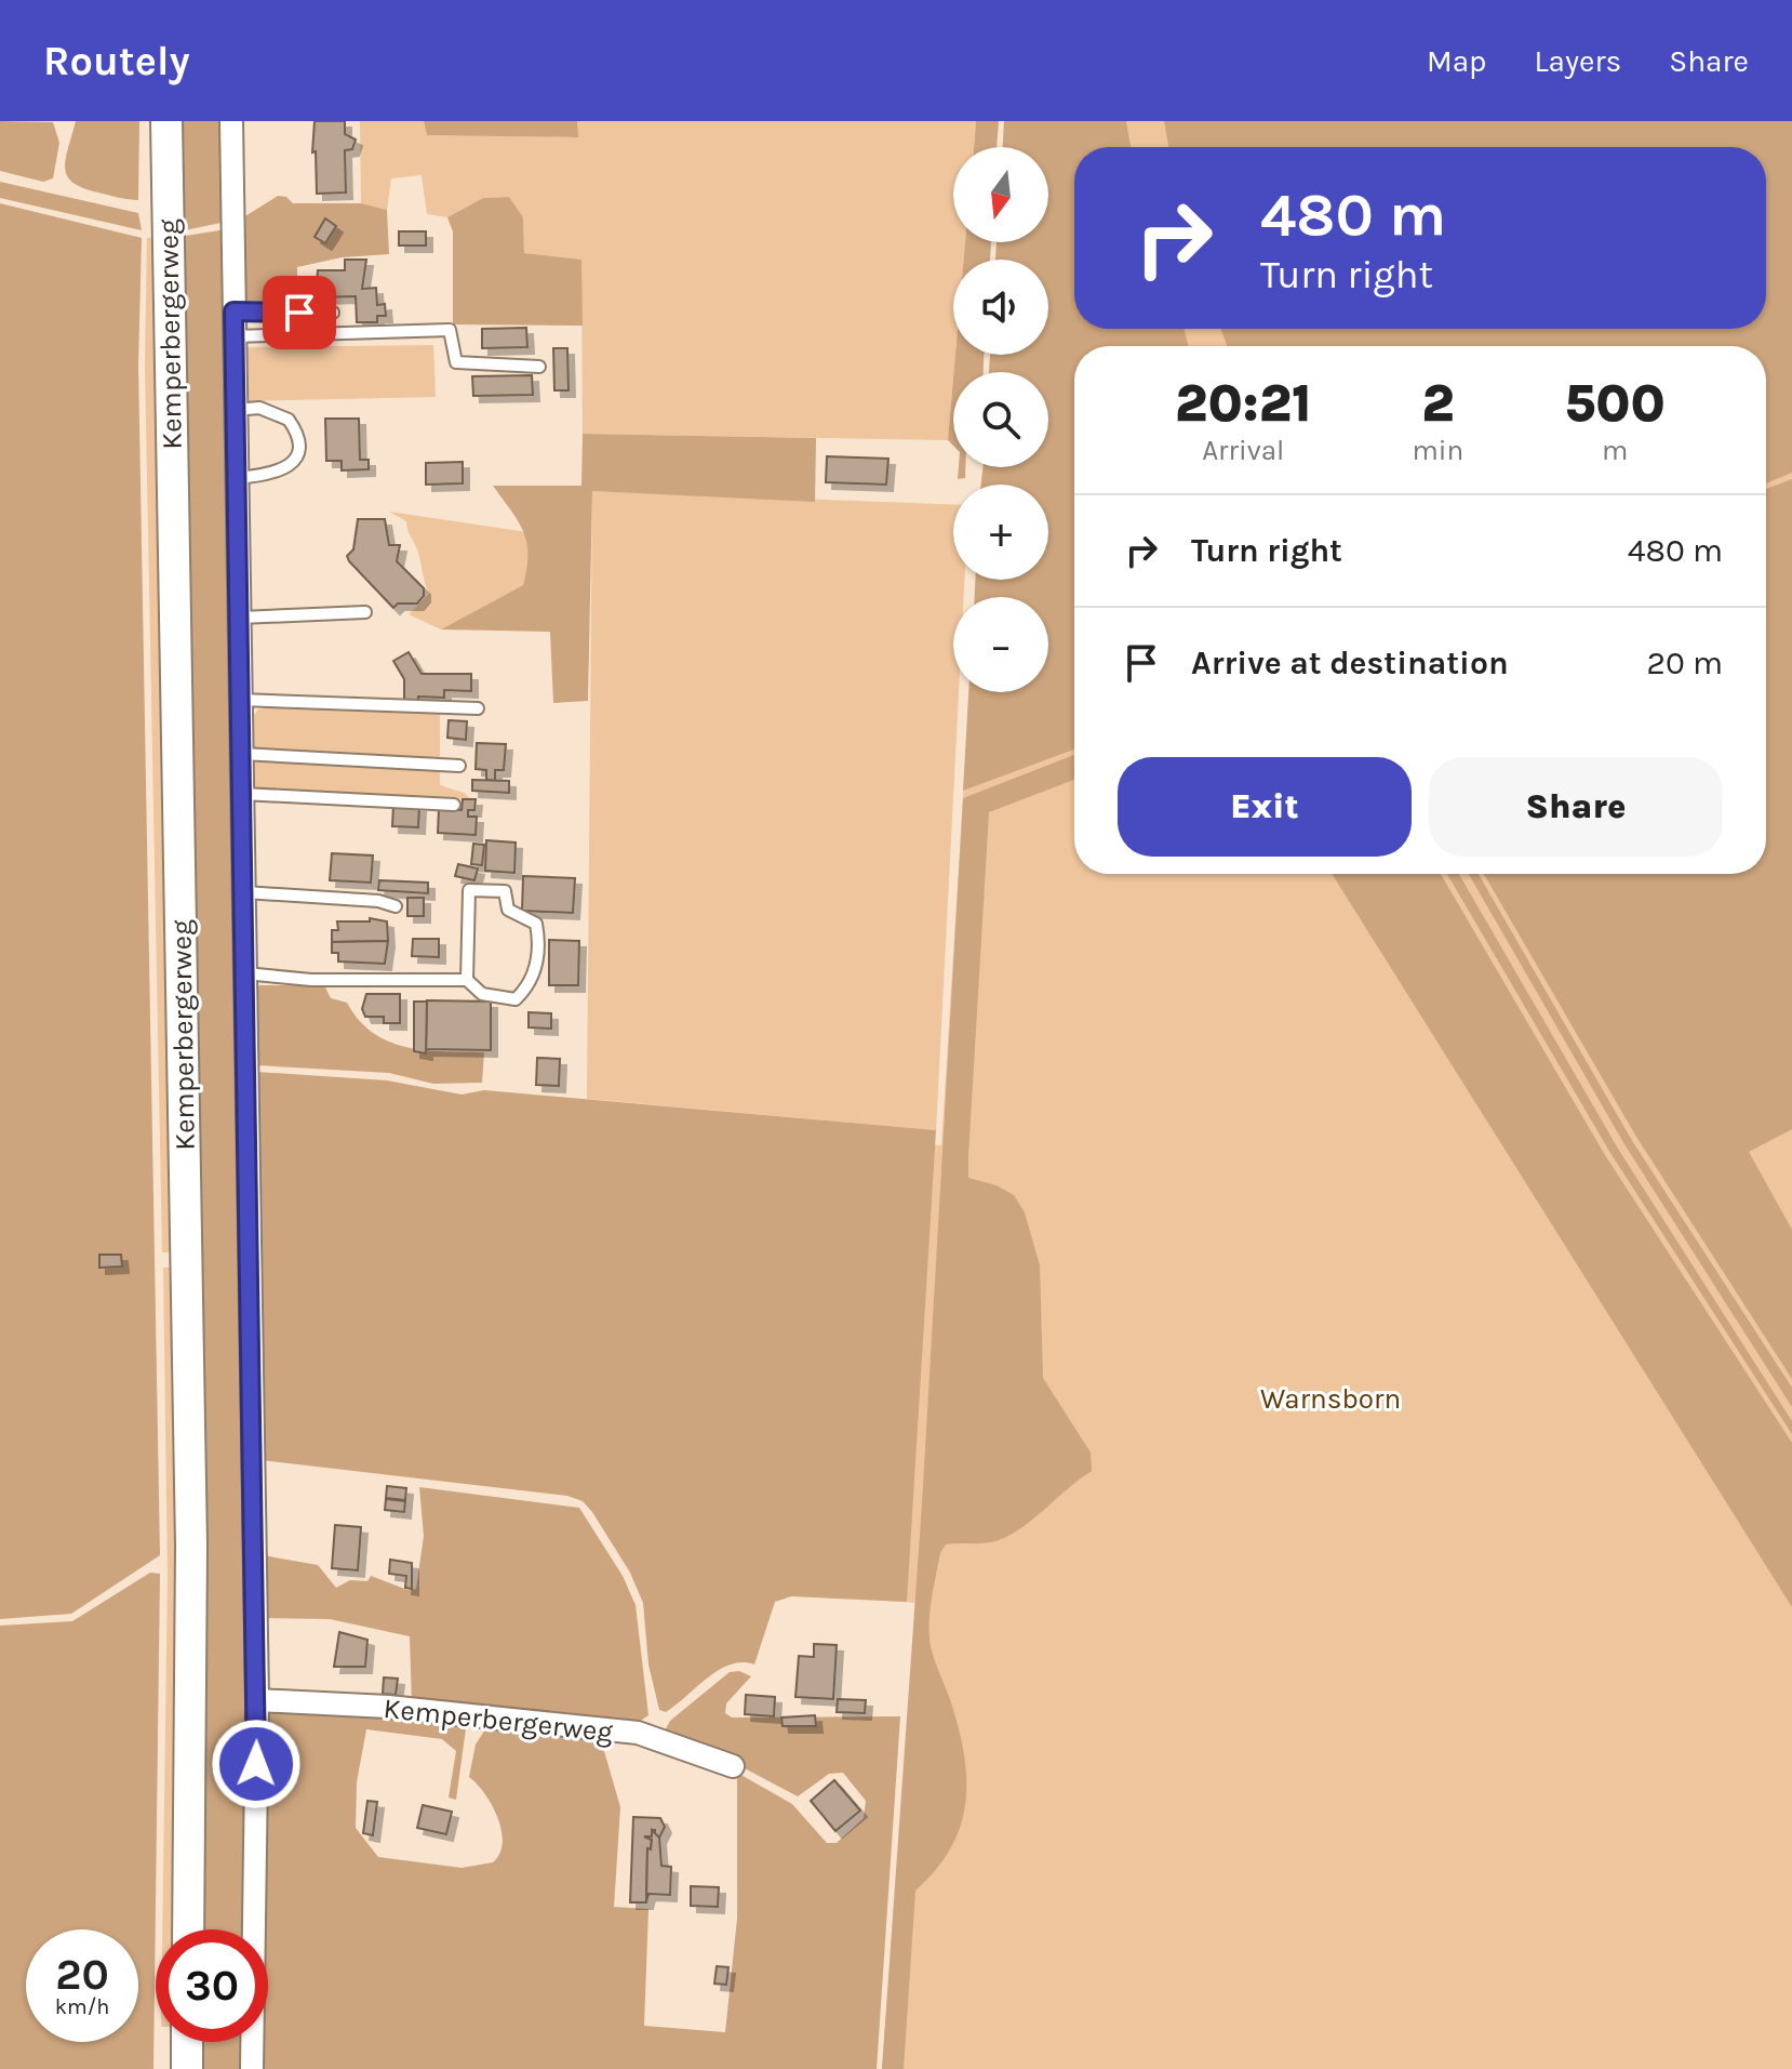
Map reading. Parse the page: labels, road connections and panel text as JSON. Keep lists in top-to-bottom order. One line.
{"streets":{"main road":["Kemperbergerweg"]},"parks":["Warnsborn"],"north":"bottom","page":{"header":"Routely","nav":["Map","Layers","Share"],"map_buttons":["+","−"],"turn":["480 m","Turn right"],"eta":["20:21","Arrival","2","min","500","m"],"list":[{"name":"Turn right","value":"480 m"},{"name":"Arrive at destination","value":"20 m"}],"buttons":["Exit","Share"],"speed":"20 km/h","limit":"30"}}
